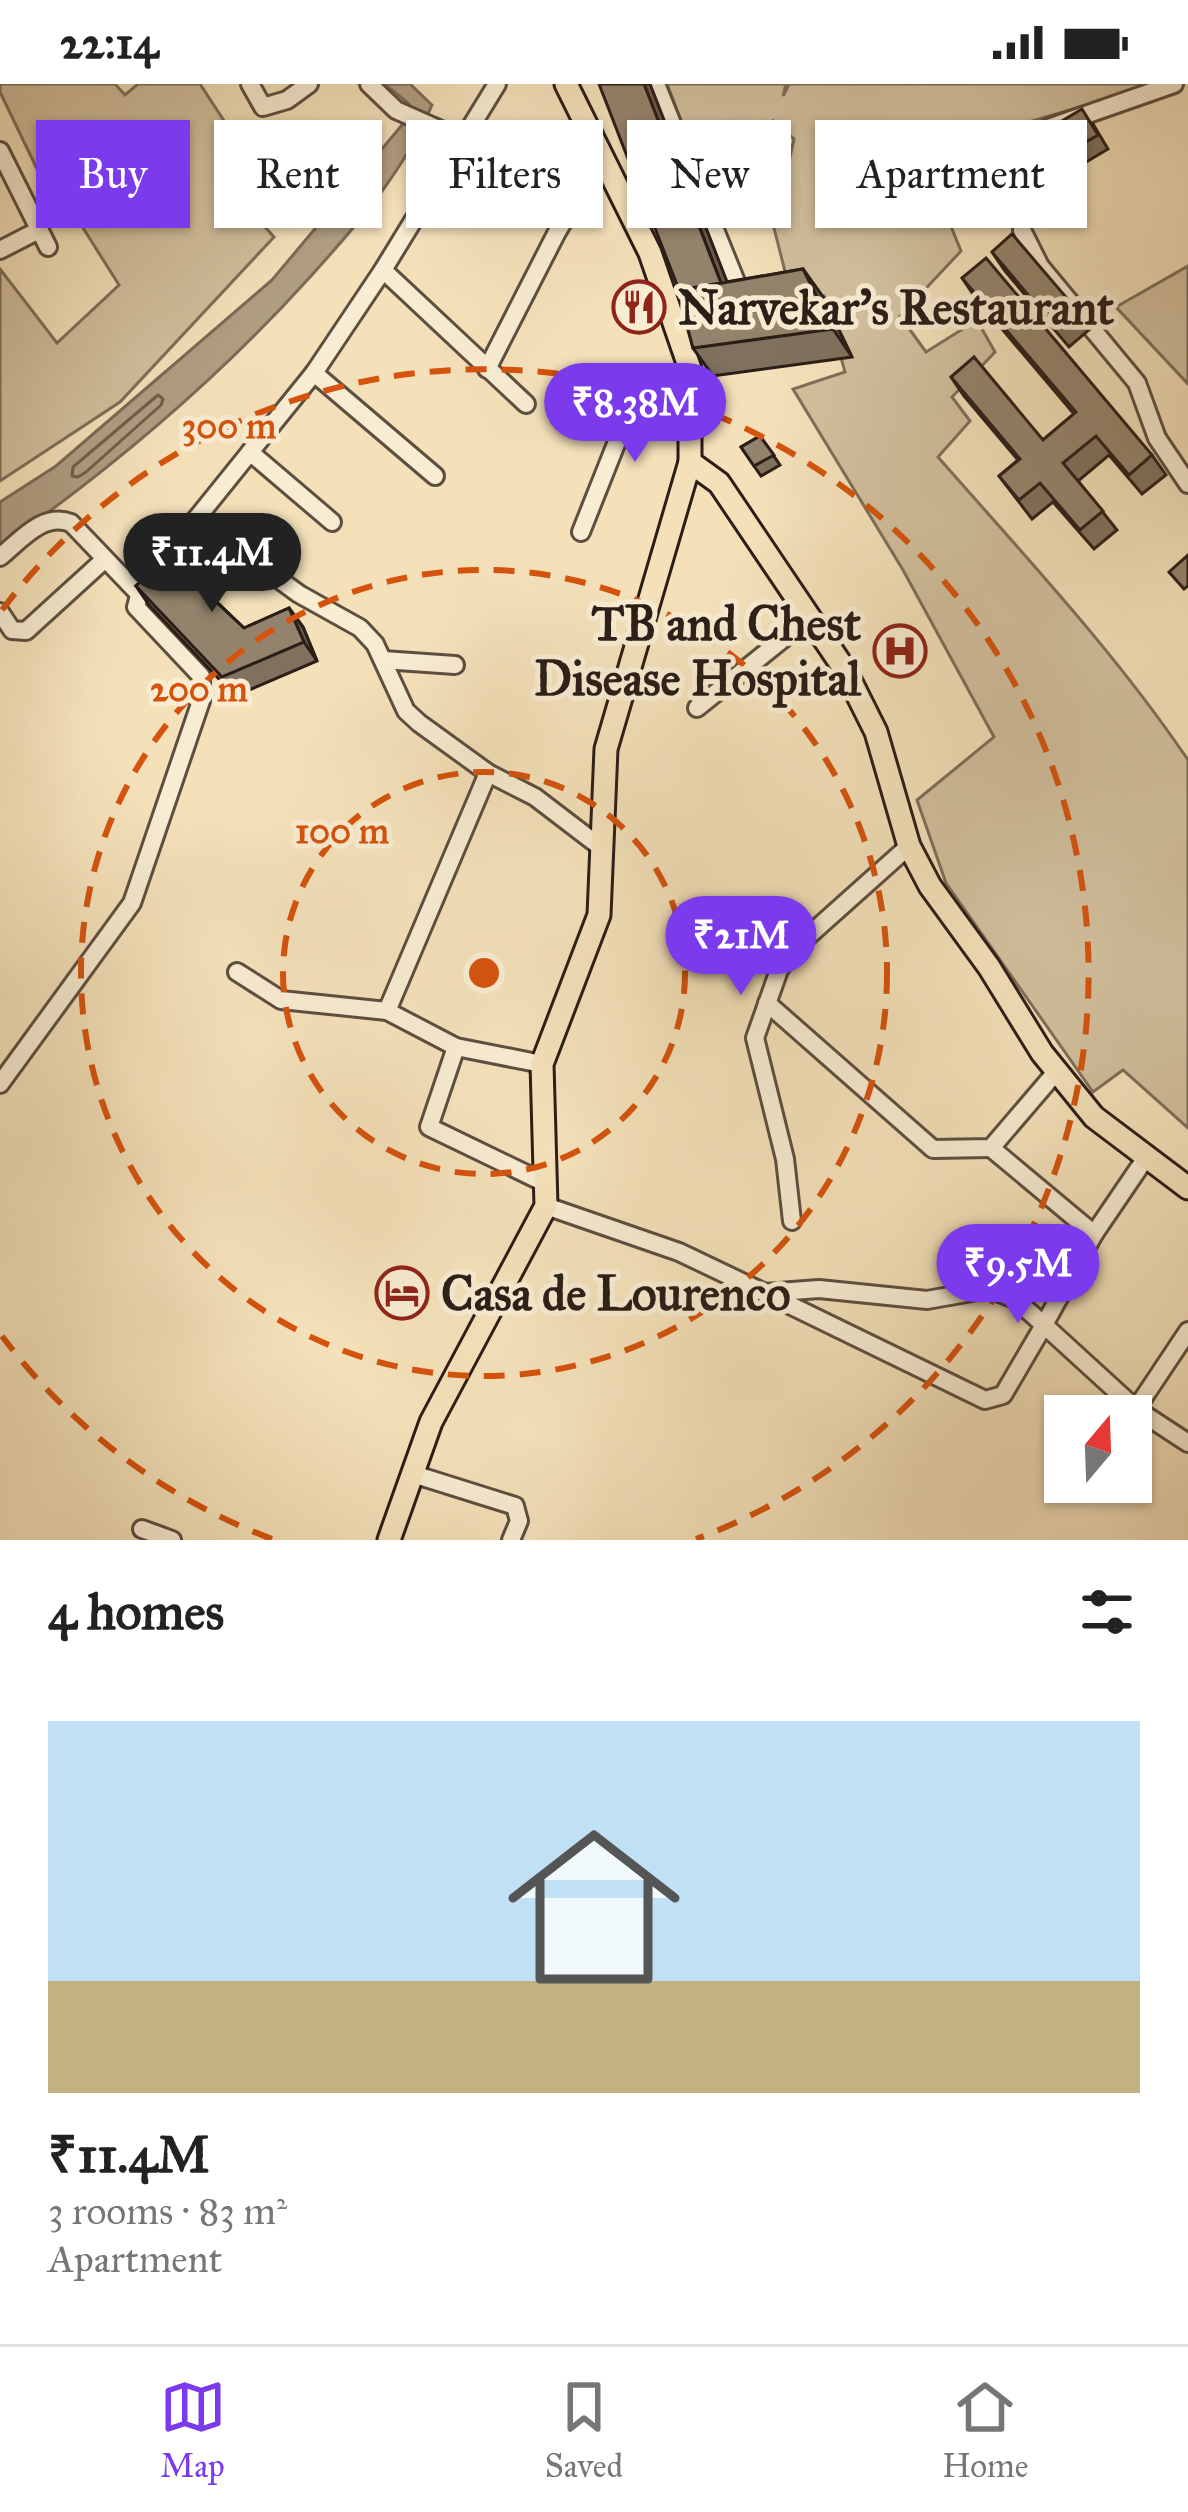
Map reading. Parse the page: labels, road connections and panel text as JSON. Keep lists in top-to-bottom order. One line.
{"places":{"restaurant":["Narvekar's Restaurant"],"hospital":["TB and Chest Disease Hospital"],"hotel":["Casa de Lourenco"]},"north":"top","page":{"status":"22:14","chip":["Buy","Rent","Filters","New","Apartment"],"price":["₹8.38M","₹11.4M","₹21M","₹9.5M"],"heading":"4 homes","list":[{"name":"₹11.4M","note":"3 rooms · 83 m² · Apartment"}],"tabs":["Map","Saved","Home"]},"rings":["300 m","200 m","100 m"]}
